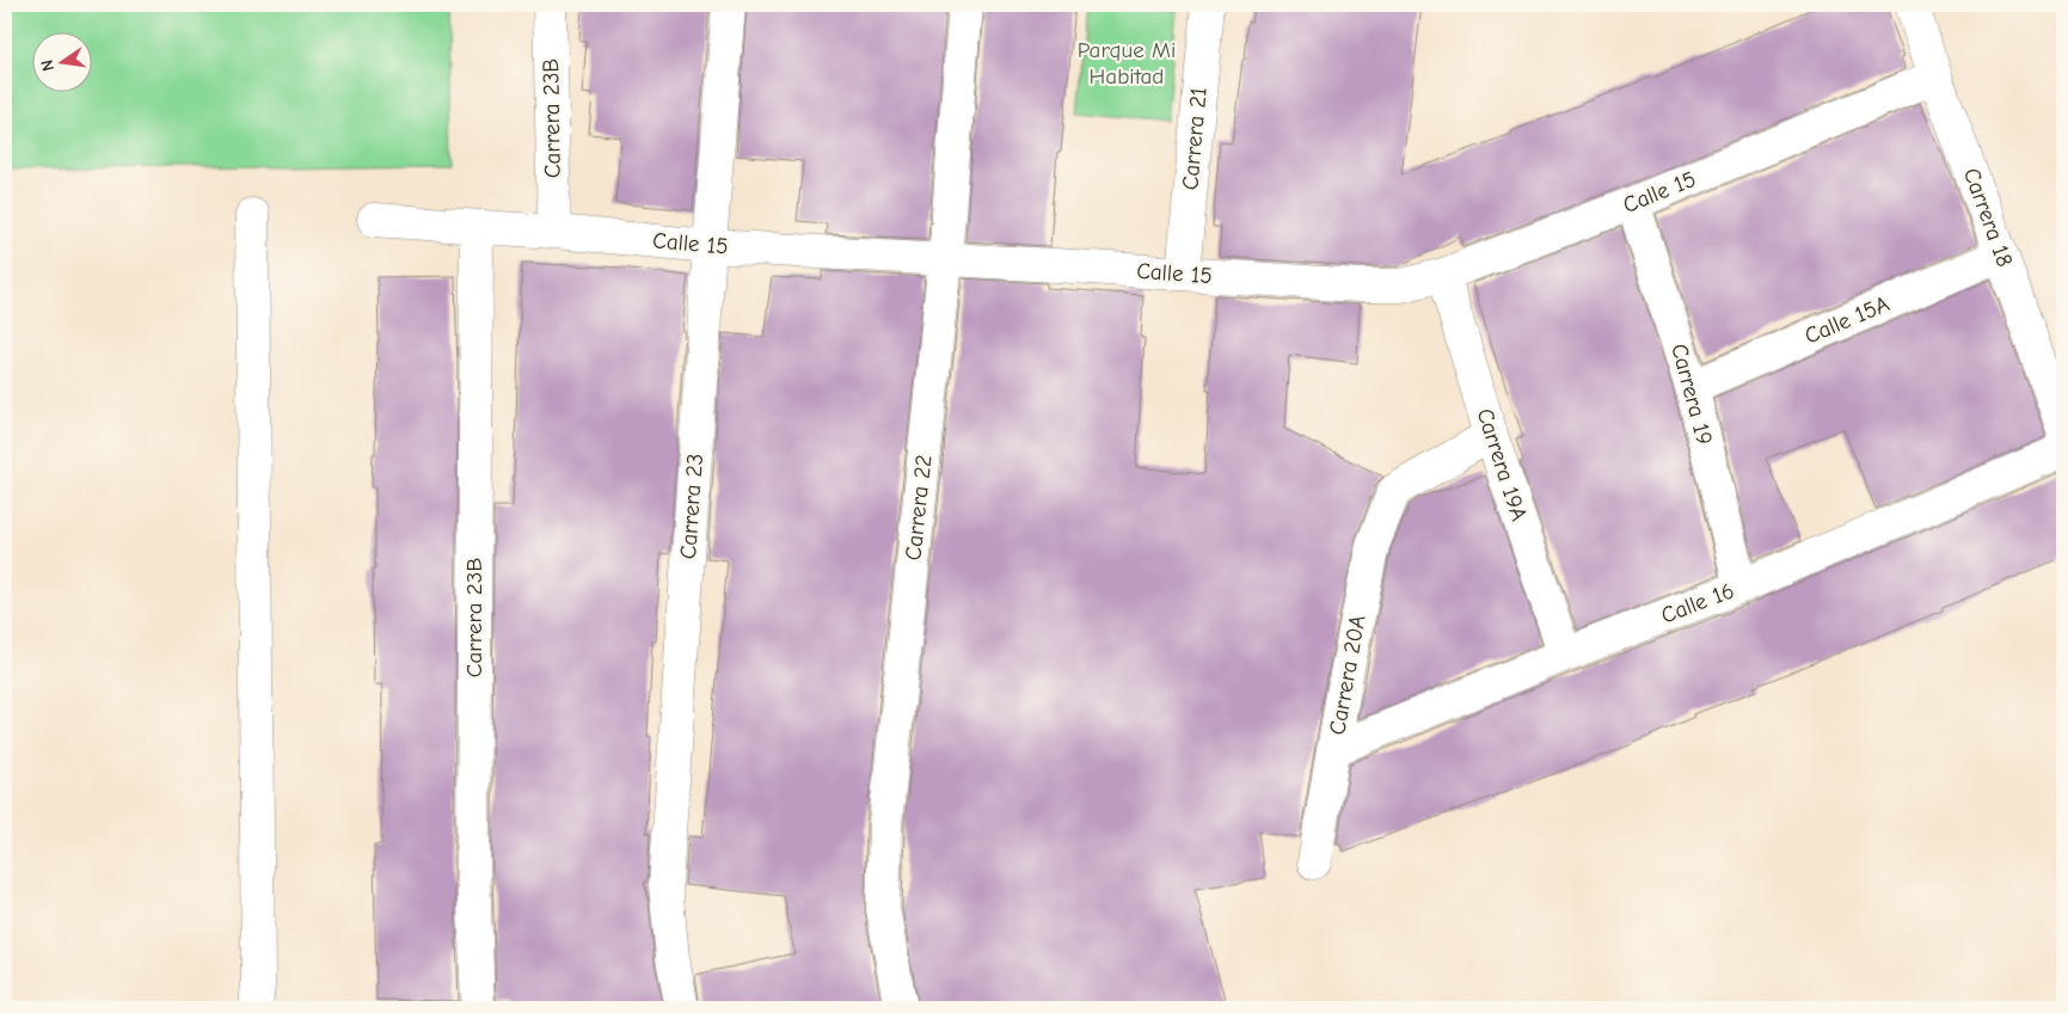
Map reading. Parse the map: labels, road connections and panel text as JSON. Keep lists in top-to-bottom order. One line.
{"streets":{"street":["Carrera 23B","Carrera 21","Calle 15","Carrera 18","Calle 15A","Carrera 19","Carrera 19A","Carrera 23","Carrera 22","Calle 16","Carrera 20A"]},"crossings":[["Carrera 23B","Calle 15"],["Carrera 21","Calle 15"],["Calle 15","Carrera 18"],["Calle 15","Carrera 19"],["Calle 15","Carrera 19A"],["Calle 15","Carrera 23"],["Calle 15","Carrera 22"],["Carrera 18","Calle 15A"],["Carrera 18","Calle 16"],["Calle 15A","Carrera 19"],["Carrera 19","Calle 16"],["Carrera 19A","Calle 16"],["Carrera 19A","Carrera 20A"],["Calle 16","Carrera 20A"]],"parks":["Parque Mi Habitad"],"north":"left"}
